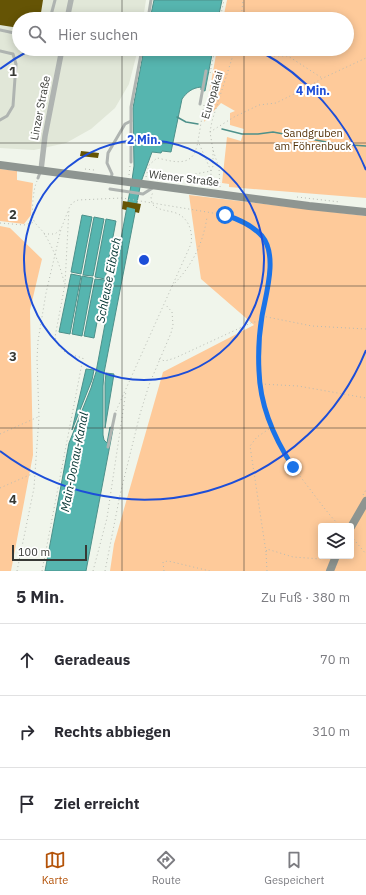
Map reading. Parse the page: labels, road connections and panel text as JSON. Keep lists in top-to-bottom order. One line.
{"streets":{"main road":["Wiener Straße"],"street":["Linzer Straße"],"path":["Europakai"]},"crossings":[["Europakai","Wiener Straße"],["Linzer Straße","Wiener Straße"]],"water":["Schleuse Eibach","Main-Donau-Kanal"],"parks":["Sandgruben am Föhrenbuck"],"scale_bar":"100 m","page":{"search":"Hier suchen","scale":"100 m","heading":["5 Min.","Zu Fuß · 380 m"],"list":[["Geradeaus","70 m"],["Rechts abbiegen","310 m"],"Ziel erreicht"],"nav":["Karte","Route","Gespeichert"]},"grid":{"rows":["1","2","3","4"]},"rings":["4 Min.","2 Min."]}
